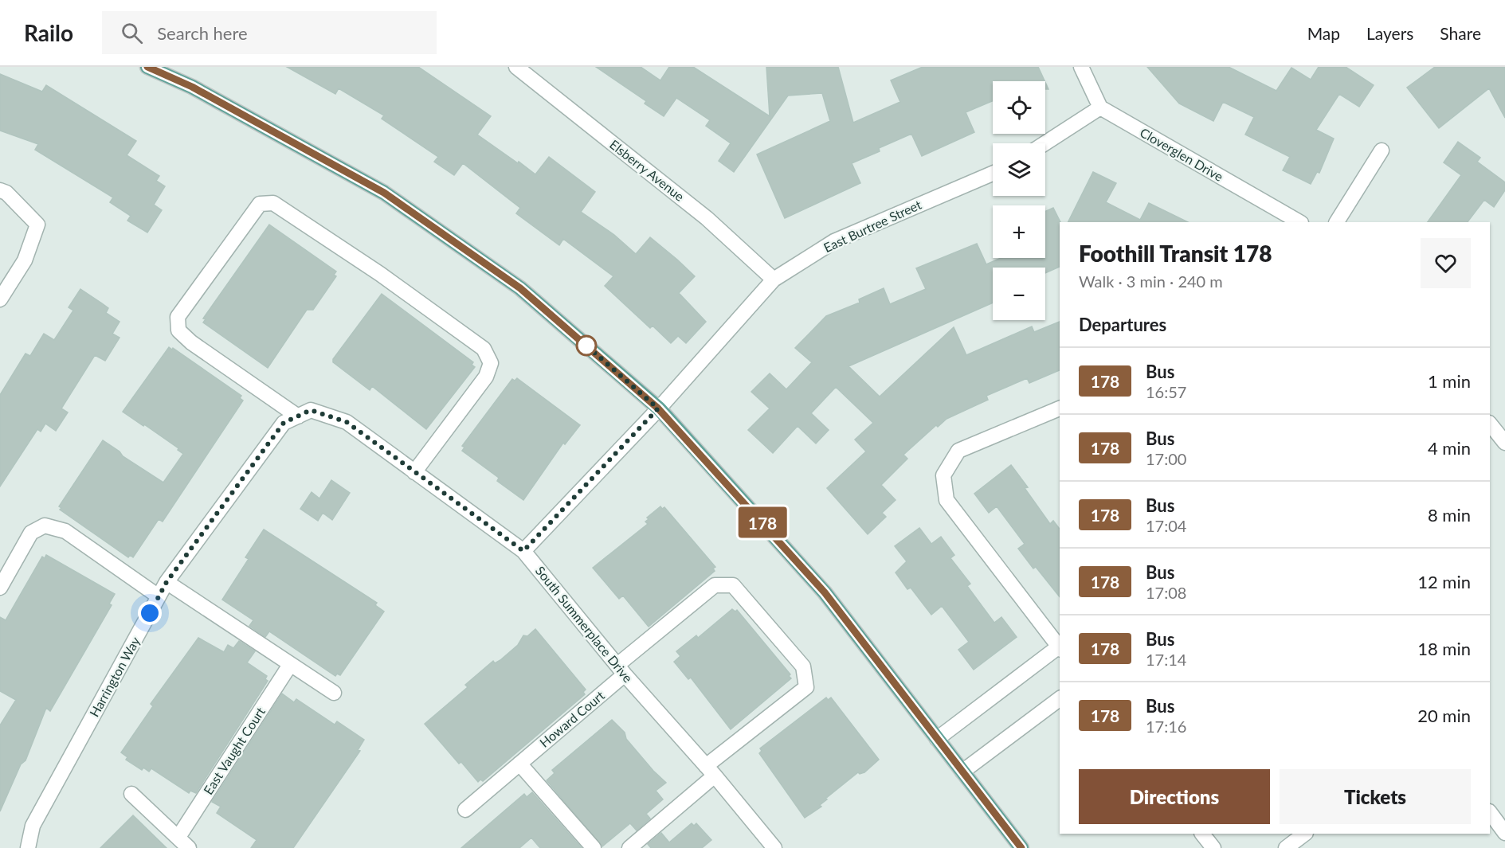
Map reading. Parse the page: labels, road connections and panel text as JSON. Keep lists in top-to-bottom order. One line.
{"streets":{"street":["Cloverglen Drive","Elsberry Avenue","East Burtree Street","South Summerplace Drive","Harrington Way","Howard Court","East Vaught Court"]},"crossings":[["Elsberry Avenue","East Burtree Street"],["East Burtree Street","South Summerplace Drive"],["South Summerplace Drive","Harrington Way"],["South Summerplace Drive","Howard Court"]],"lines":["bus line 178"],"page":{"header":"Railo","search":"Search here","nav":["Map","Layers","Share"],"on_map":"178","map_buttons":["+","−"],"heading":[["Foothill Transit 178","Walk · 3 min · 240 m"],"Departures"],"list":[{"mark":"178","name":"Bus","note":"16:57","value":"1 min"},{"mark":"178","name":"Bus","note":"17:00","value":"4 min"},{"mark":"178","name":"Bus","note":"17:04","value":"8 min"},{"mark":"178","name":"Bus","note":"17:08","value":"12 min"},{"mark":"178","name":"Bus","note":"17:14","value":"18 min"},{"mark":"178","name":"Bus","note":"17:16","value":"20 min"}],"buttons":["Directions","Tickets"]}}
